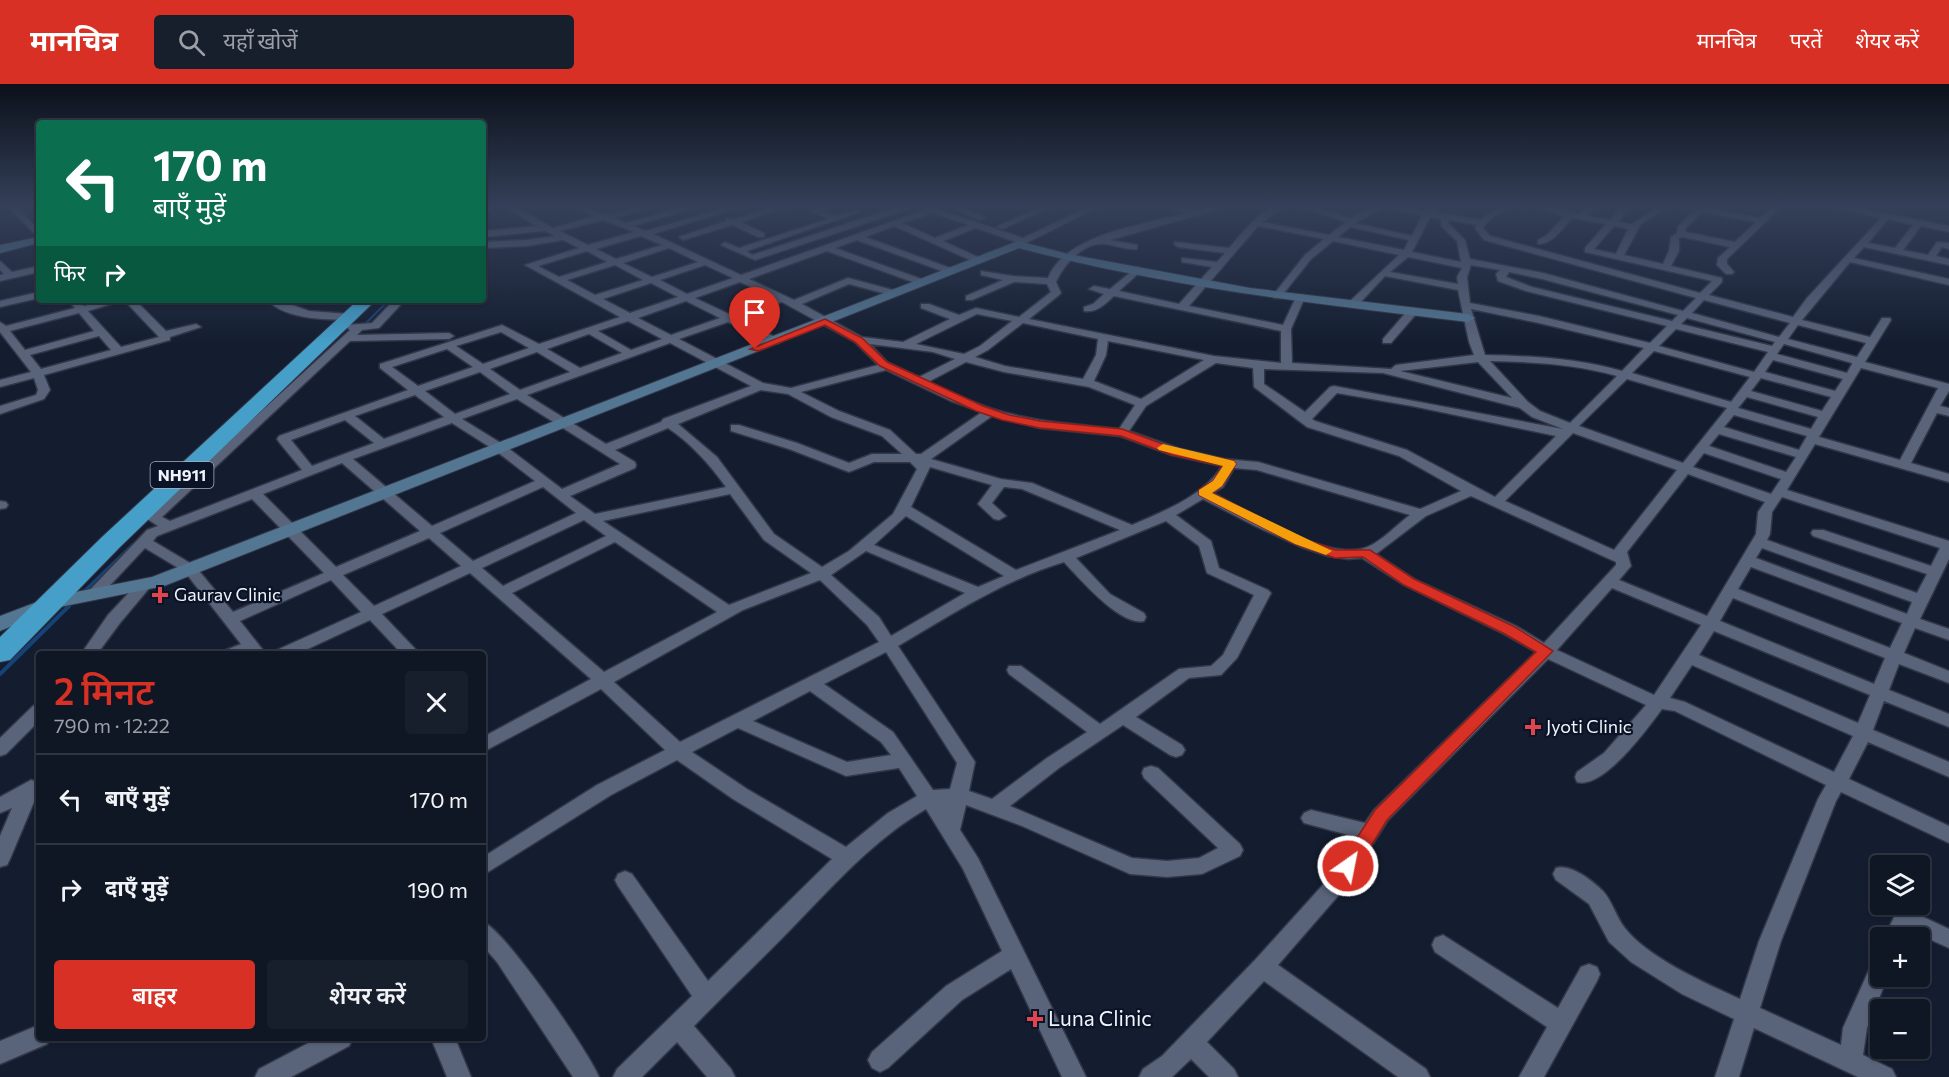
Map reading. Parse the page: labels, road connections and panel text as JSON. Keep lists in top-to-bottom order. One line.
{"streets":{"highway":["NH911"]},"places":{"health":["Gaurav Clinic","Jyoti Clinic","Luna Clinic"]},"page":{"header":"मानचित्र","search":"यहाँ खोजें","nav":["मानचित्र","परतें","शेयर करें"],"turn":["170 m","बाएँ मुड़ें"],"then":"फिर","heading":["2 मिनट","790 m · 12:22"],"list":[{"name":"बाएँ मुड़ें","value":"170 m"},{"name":"दाएँ मुड़ें","value":"190 m"}],"map_buttons":["+","−"],"buttons":["बाहर","शेयर करें"]}}
